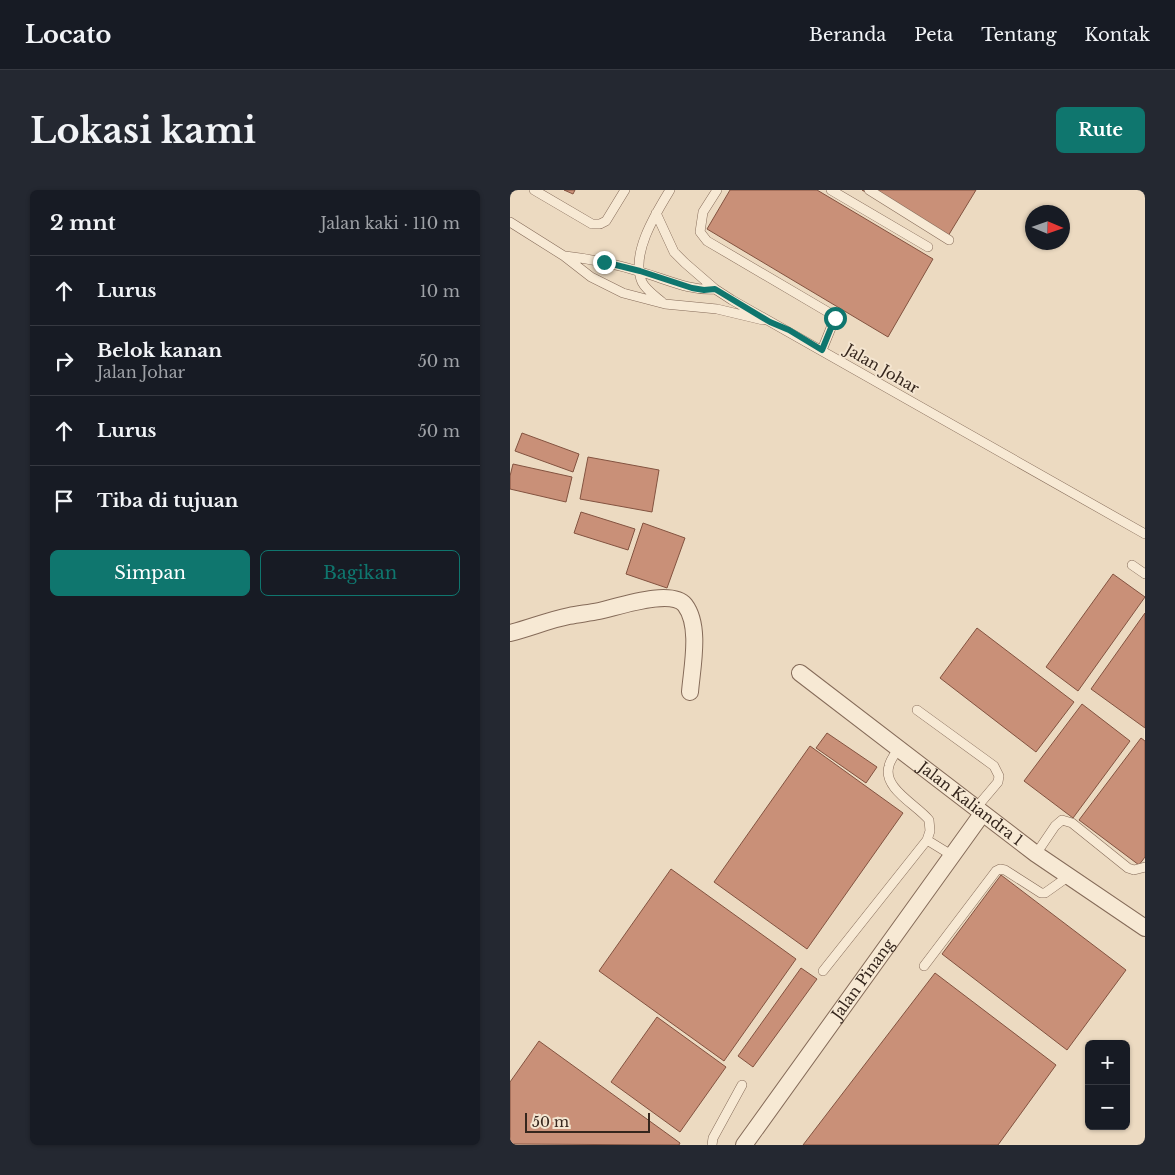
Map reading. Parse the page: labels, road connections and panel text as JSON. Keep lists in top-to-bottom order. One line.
{"streets":{"street":["Jalan Kaliandra 1","Jalan Pinang"],"lane":["Jalan Johar"]},"crossings":[["Jalan Kaliandra 1","Jalan Pinang"]],"scale_bar":"50 m","north":"right","page":{"header":"Locato","nav":["Beranda","Peta","Tentang","Kontak"],"buttons":["Rute",["Simpan","Bagikan"]],"title":"Lokasi kami","heading":["2 mnt","Jalan kaki · 110 m"],"list":[["Lurus","10 m"],["Belok kanan","Jalan Johar","50 m"],["Lurus","50 m"],"Tiba di tujuan"],"map_buttons":["+","−"],"scale":"50 m"}}
